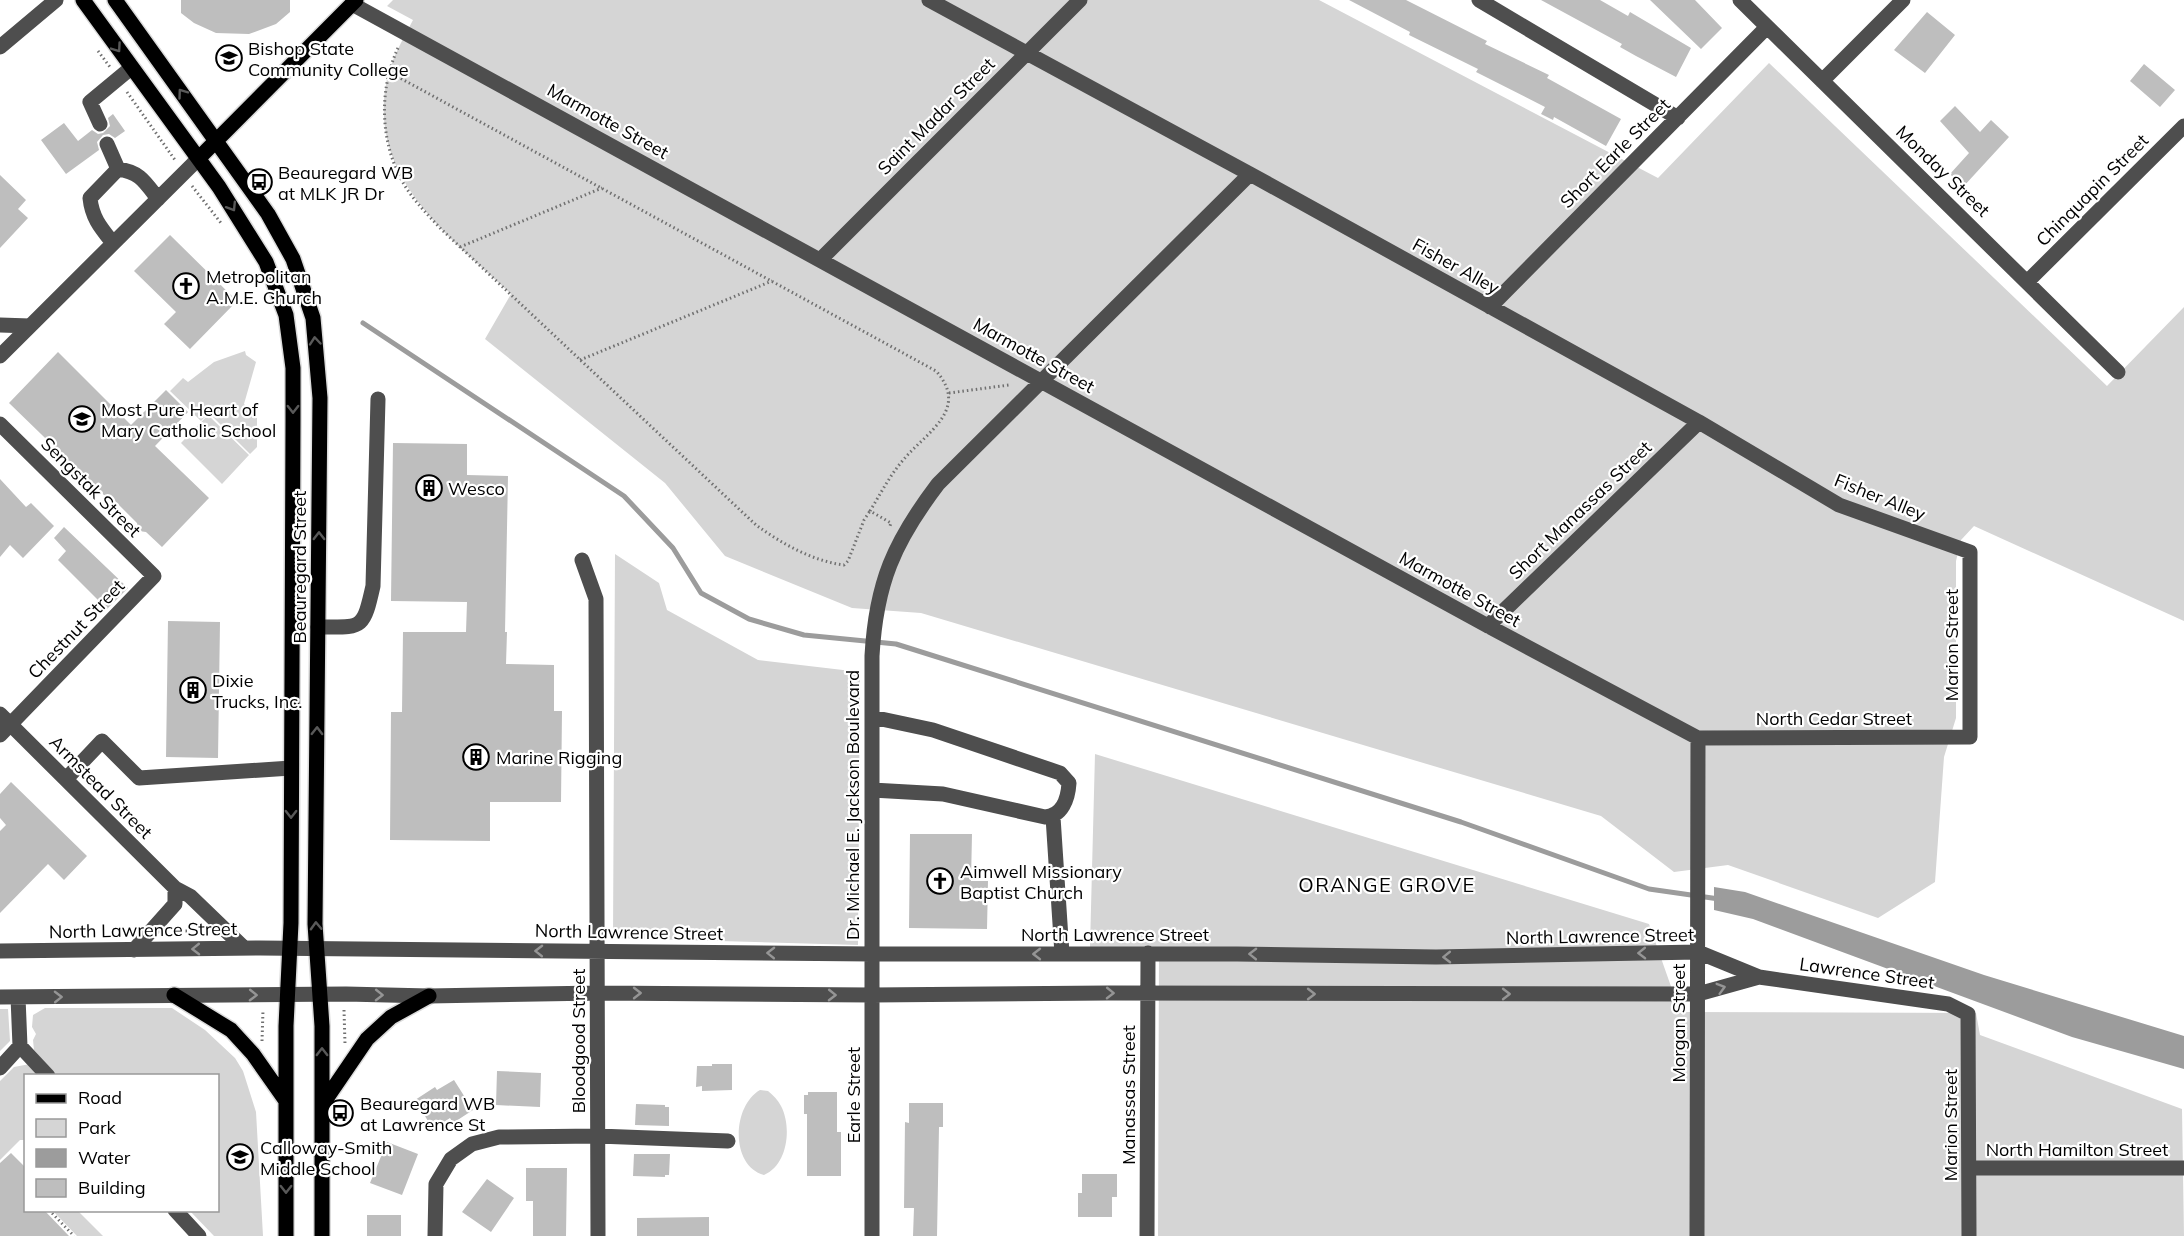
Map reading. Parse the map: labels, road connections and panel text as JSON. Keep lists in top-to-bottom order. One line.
{"streets":{"main road":["Beauregard Street"],"street":["Saint Madar Street","Marmotte Street","Short Earle Street","Monday Street","Chinquapin Street","Fisher Alley","Sengstak Street","Short Manassas Street","Chestnut Street","Marion Street","North Cedar Street","Armstead Street","Dr. Michael E. Jackson Boulevard","North Lawrence Street","Lawrence Street","Morgan Street","Bloodgood Street","Earle Street","Manassas Street","North Hamilton Street"]},"crossings":[["Saint Madar Street","Marmotte Street"],["Saint Madar Street","Fisher Alley"],["Marmotte Street","Short Manassas Street"],["Marmotte Street","North Cedar Street"],["Marmotte Street","Dr. Michael E. Jackson Boulevard"],["Marmotte Street","Morgan Street"],["Short Earle Street","Monday Street"],["Short Earle Street","Fisher Alley"],["Monday Street","Chinquapin Street"],["Fisher Alley","Short Manassas Street"],["Fisher Alley","Marion Street"],["Sengstak Street","Chestnut Street"],["Beauregard Street","North Lawrence Street"],["Chestnut Street","Armstead Street"],["Marion Street","North Cedar Street"],["Marion Street","Lawrence Street"],["Marion Street","North Hamilton Street"],["North Cedar Street","Morgan Street"],["Armstead Street","North Lawrence Street"],["Dr. Michael E. Jackson Boulevard","North Lawrence Street"],["Dr. Michael E. Jackson Boulevard","Earle Street"],["North Lawrence Street","Lawrence Street"],["North Lawrence Street","Morgan Street"],["North Lawrence Street","Bloodgood Street"],["North Lawrence Street","Earle Street"],["North Lawrence Street","Manassas Street"]],"districts":["ORANGE GROVE"],"places":{"school or university":["Bishop State Community College","Most Pure Heart of Mary Catholic School","Calloway-Smith Middle School"],"bus stop":["Beauregard WB at MLK JR Dr","Beauregard WB at Lawrence St"],"church":["Metropolitan A.M.E. Church","Aimwell Missionary Baptist Church"],"building":["Wesco","Dixie Trucks, Inc.","Marine Rigging"]},"legend":["Road","Park","Water","Building"]}
